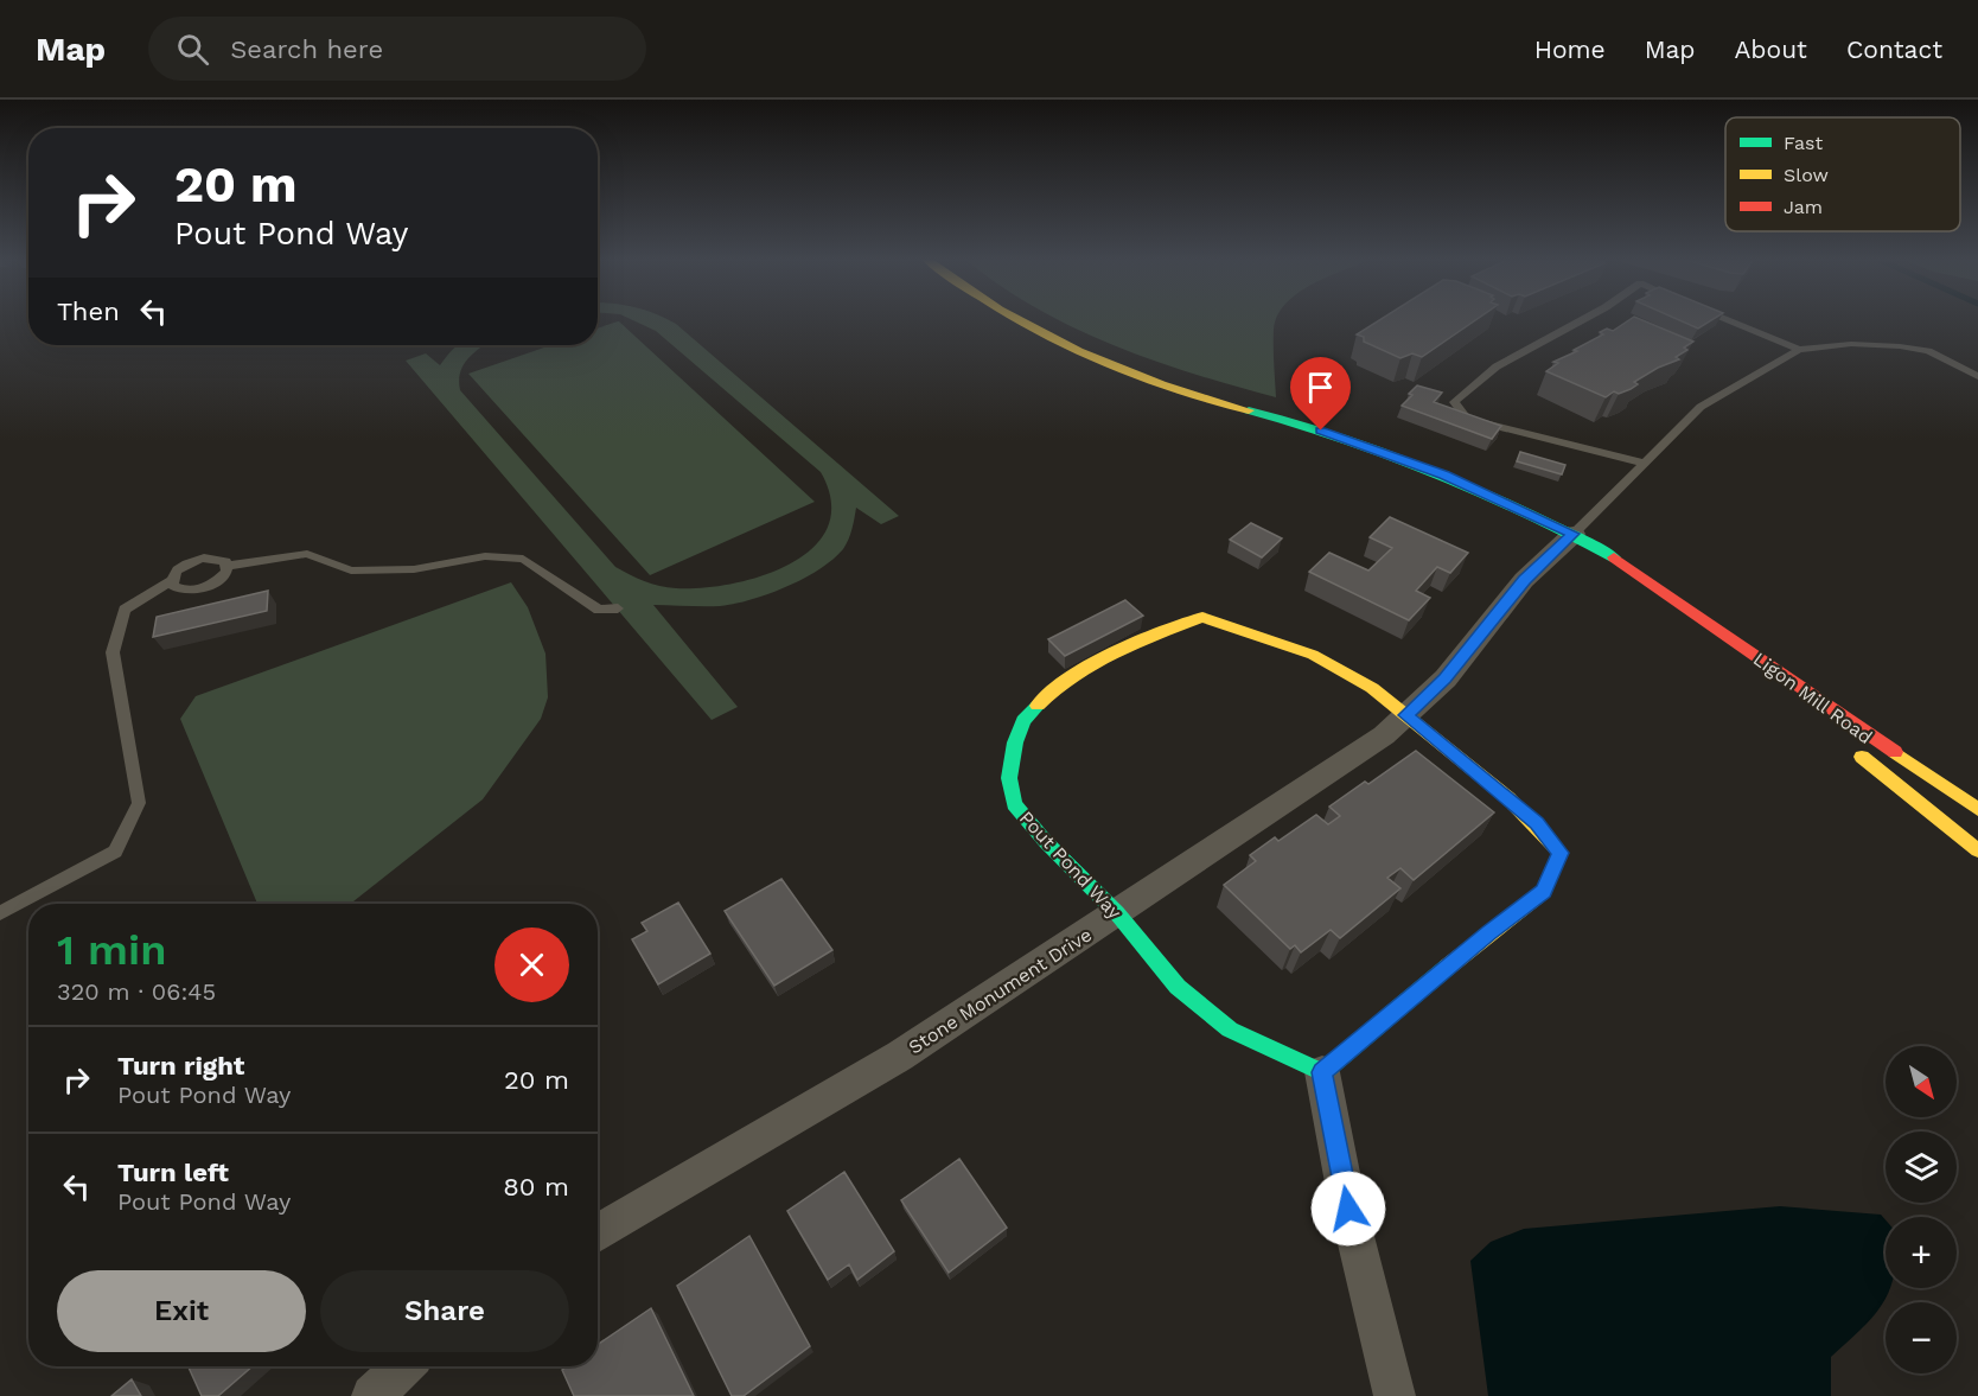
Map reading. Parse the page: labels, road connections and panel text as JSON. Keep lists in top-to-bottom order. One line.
{"streets":{"main road":["Ligon Mill Road","Pout Pond Way"],"street":["Stone Monument Drive"]},"crossings":[["Ligon Mill Road","Stone Monument Drive"],["Pout Pond Way","Stone Monument Drive"]],"legend":["Fast","Slow","Jam"],"north":"bottom right","page":{"header":"Map","search":"Search here","nav":["Home","Map","About","Contact"],"turn":["20 m","Pout Pond Way"],"then":"Then","heading":["1 min","320 m · 06:45"],"list":[{"name":"Turn right","note":"Pout Pond Way","value":"20 m"},{"name":"Turn left","note":"Pout Pond Way","value":"80 m"}],"map_buttons":["+","−"],"buttons":["Exit","Share"]}}
